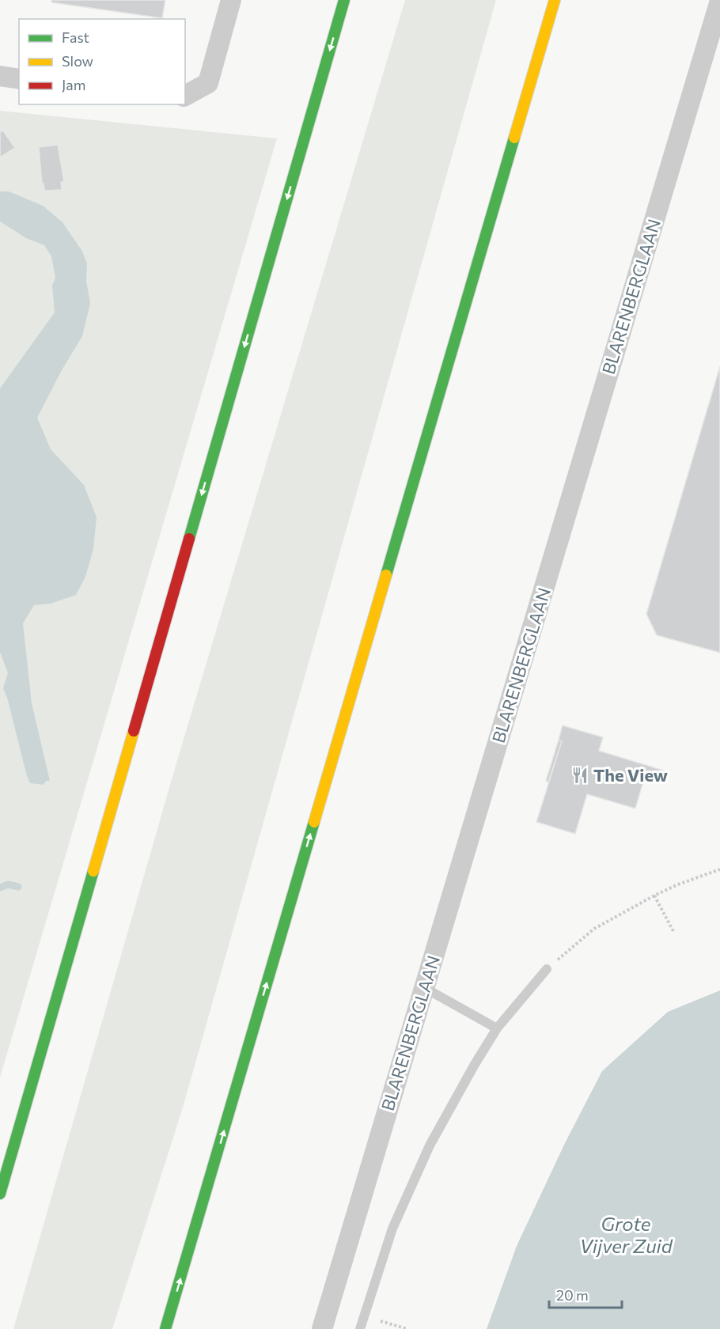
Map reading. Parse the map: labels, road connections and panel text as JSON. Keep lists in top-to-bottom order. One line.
{"streets":{"street":["BLARENBERGLAAN"]},"water":["Grote Vijver Zuid"],"places":{"restaurant":["The View"]},"legend":["Fast","Slow","Jam"],"scale_bar":"20 m"}
